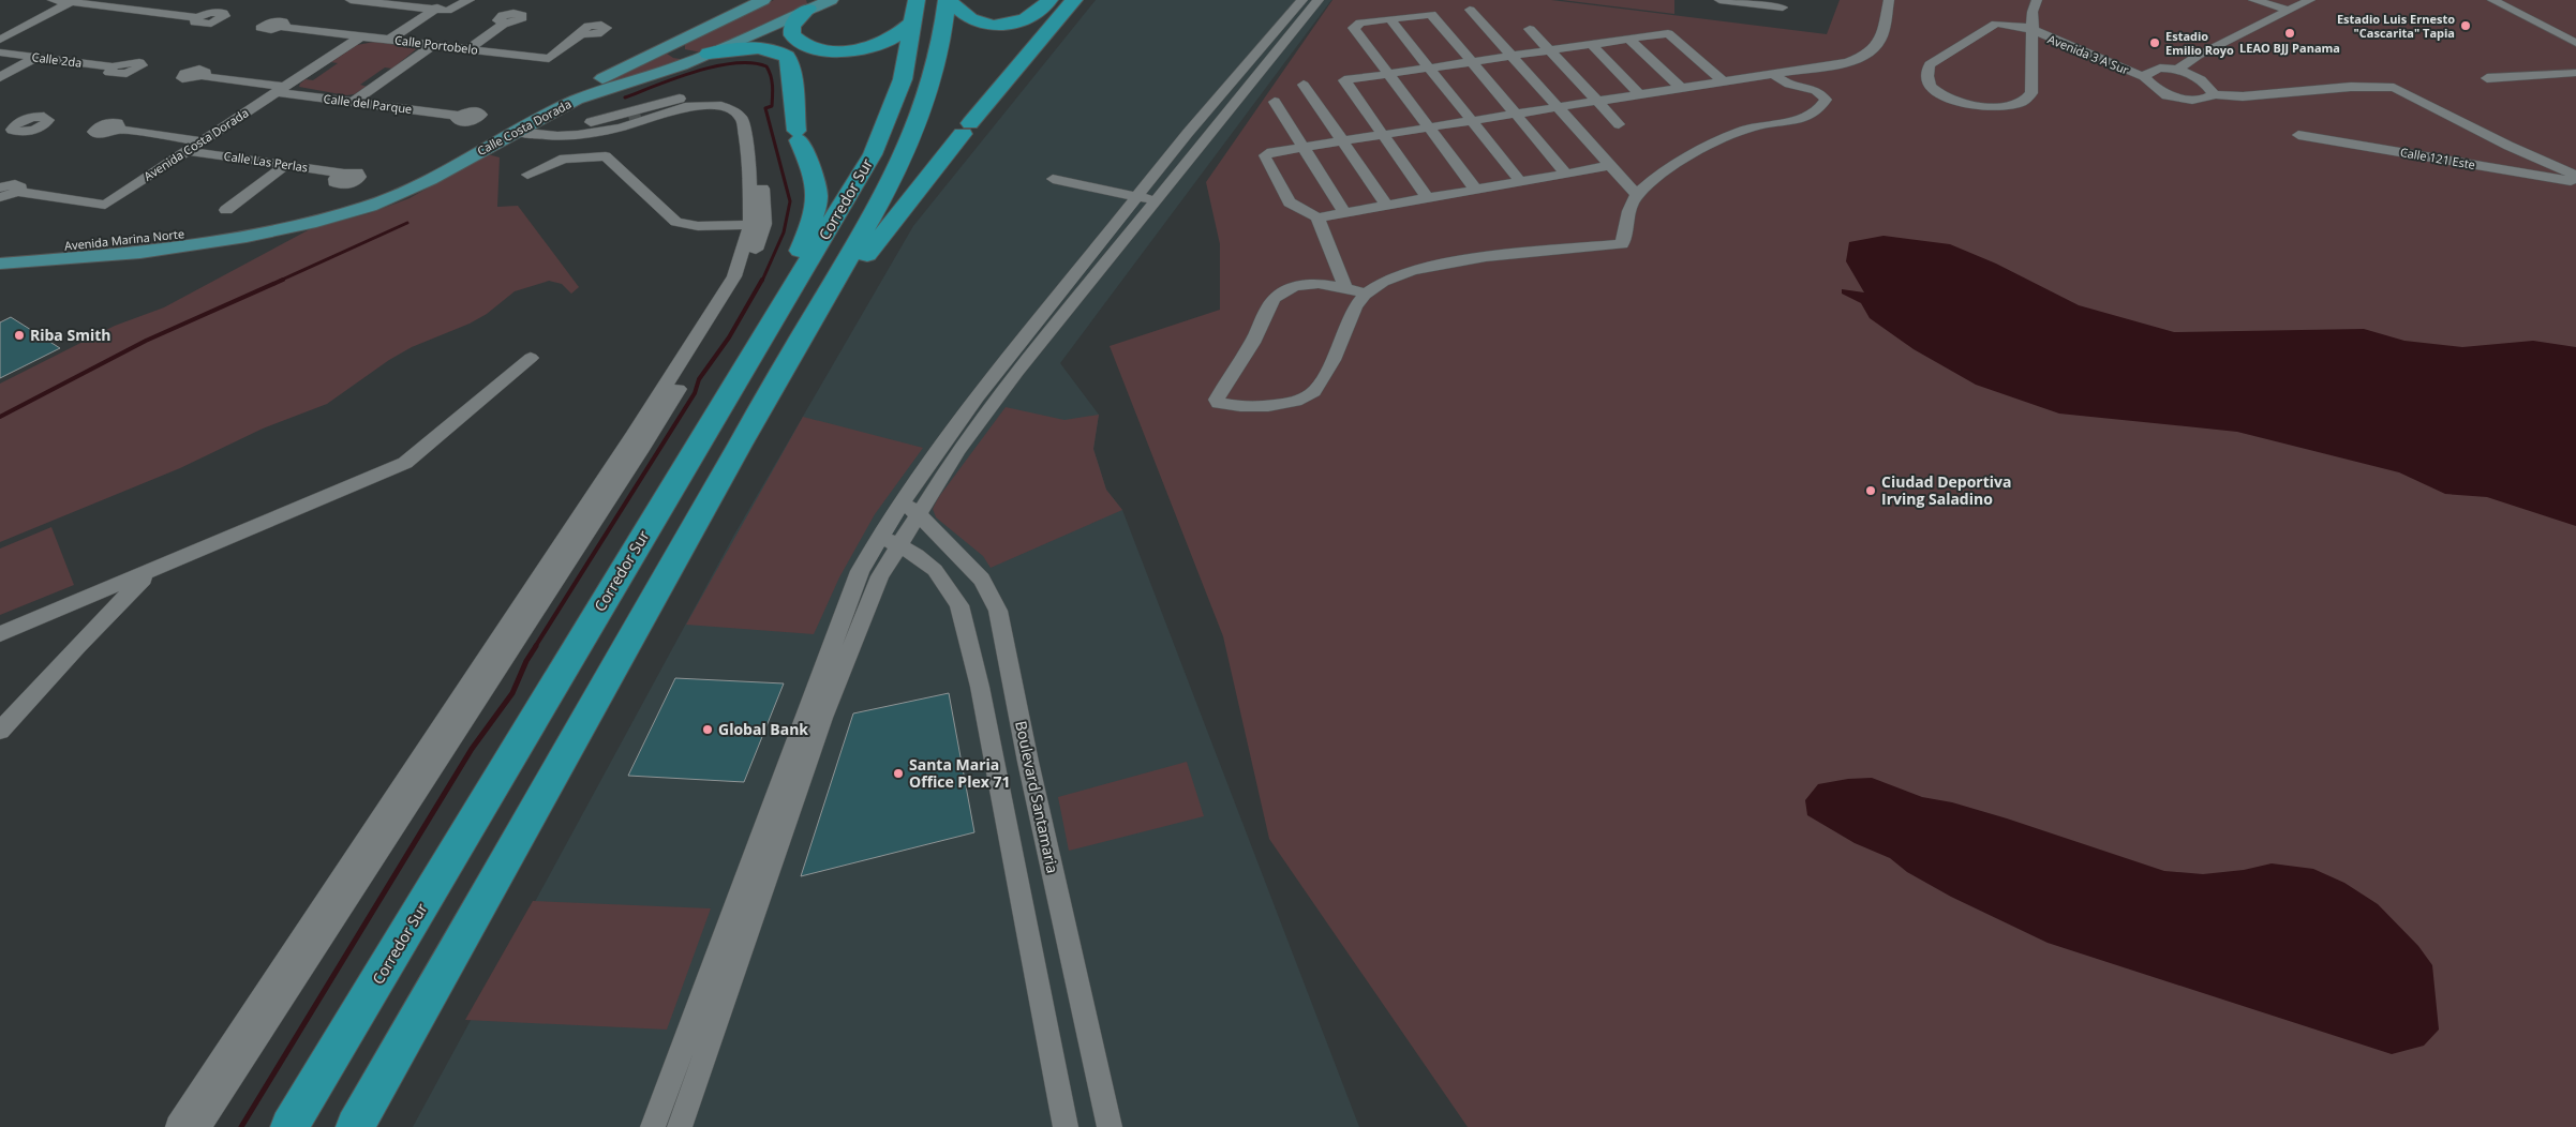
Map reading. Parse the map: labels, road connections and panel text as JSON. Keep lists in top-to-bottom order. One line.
{"streets":{"highway":["Corredor Sur"],"main road":["Calle Costa Dorada","Avenida Marina Norte"],"street":["Calle Portobelo","Avenida 3 A Sur","Calle 2da","Calle del Parque","Avenida Costa Dorada","Calle 121 Este","Calle Las Perlas","Boulevard Santamaria"]},"crossings":[["Calle Portobelo","Avenida Costa Dorada"],["Calle del Parque","Avenida Costa Dorada"],["Calle Costa Dorada","Avenida Marina Norte"],["Avenida Costa Dorada","Calle Las Perlas"]],"places":["Estadio Luis Ernesto \"Cascarita\" Tapia","LEAO BJJ Panama","Estadio Emilio Royo","Riba Smith","Ciudad Deportiva Irving Saladino","Global Bank","Santa Maria Office Plex 71"]}
